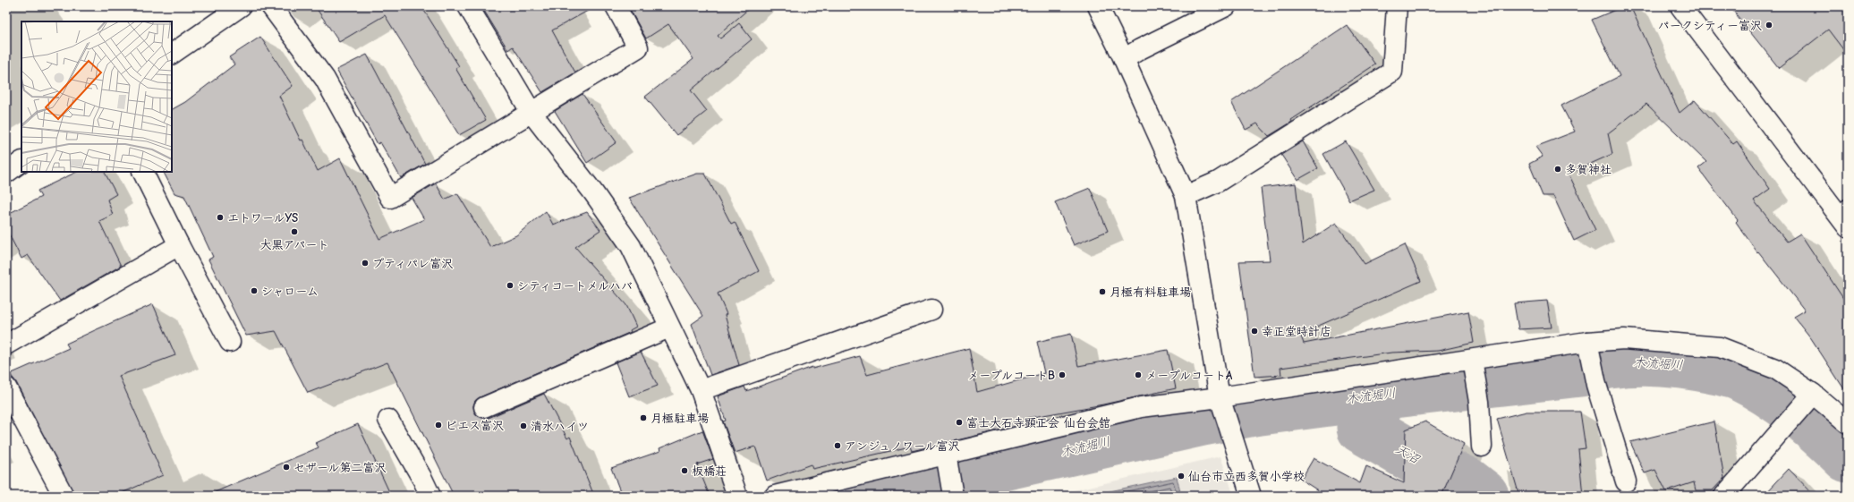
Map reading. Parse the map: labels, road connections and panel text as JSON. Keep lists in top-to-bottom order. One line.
{"water":["木流堀川","天沼"],"places":["パークシティー富沢","多賀神社","エトワールYS","大黒アパート","プティパレ富沢","シティコートメルハバ","シャローム","月極有料駐車場","幸正堂時計店","メープルコートB","メープルコートA","月極駐車場","富士大石寺顕正会 仙台会舘","ピエス富沢","清水ハイツ","アンジュノワール富沢","セザール第二富沢","板橋荘","仙台市立西多賀小学校"]}
